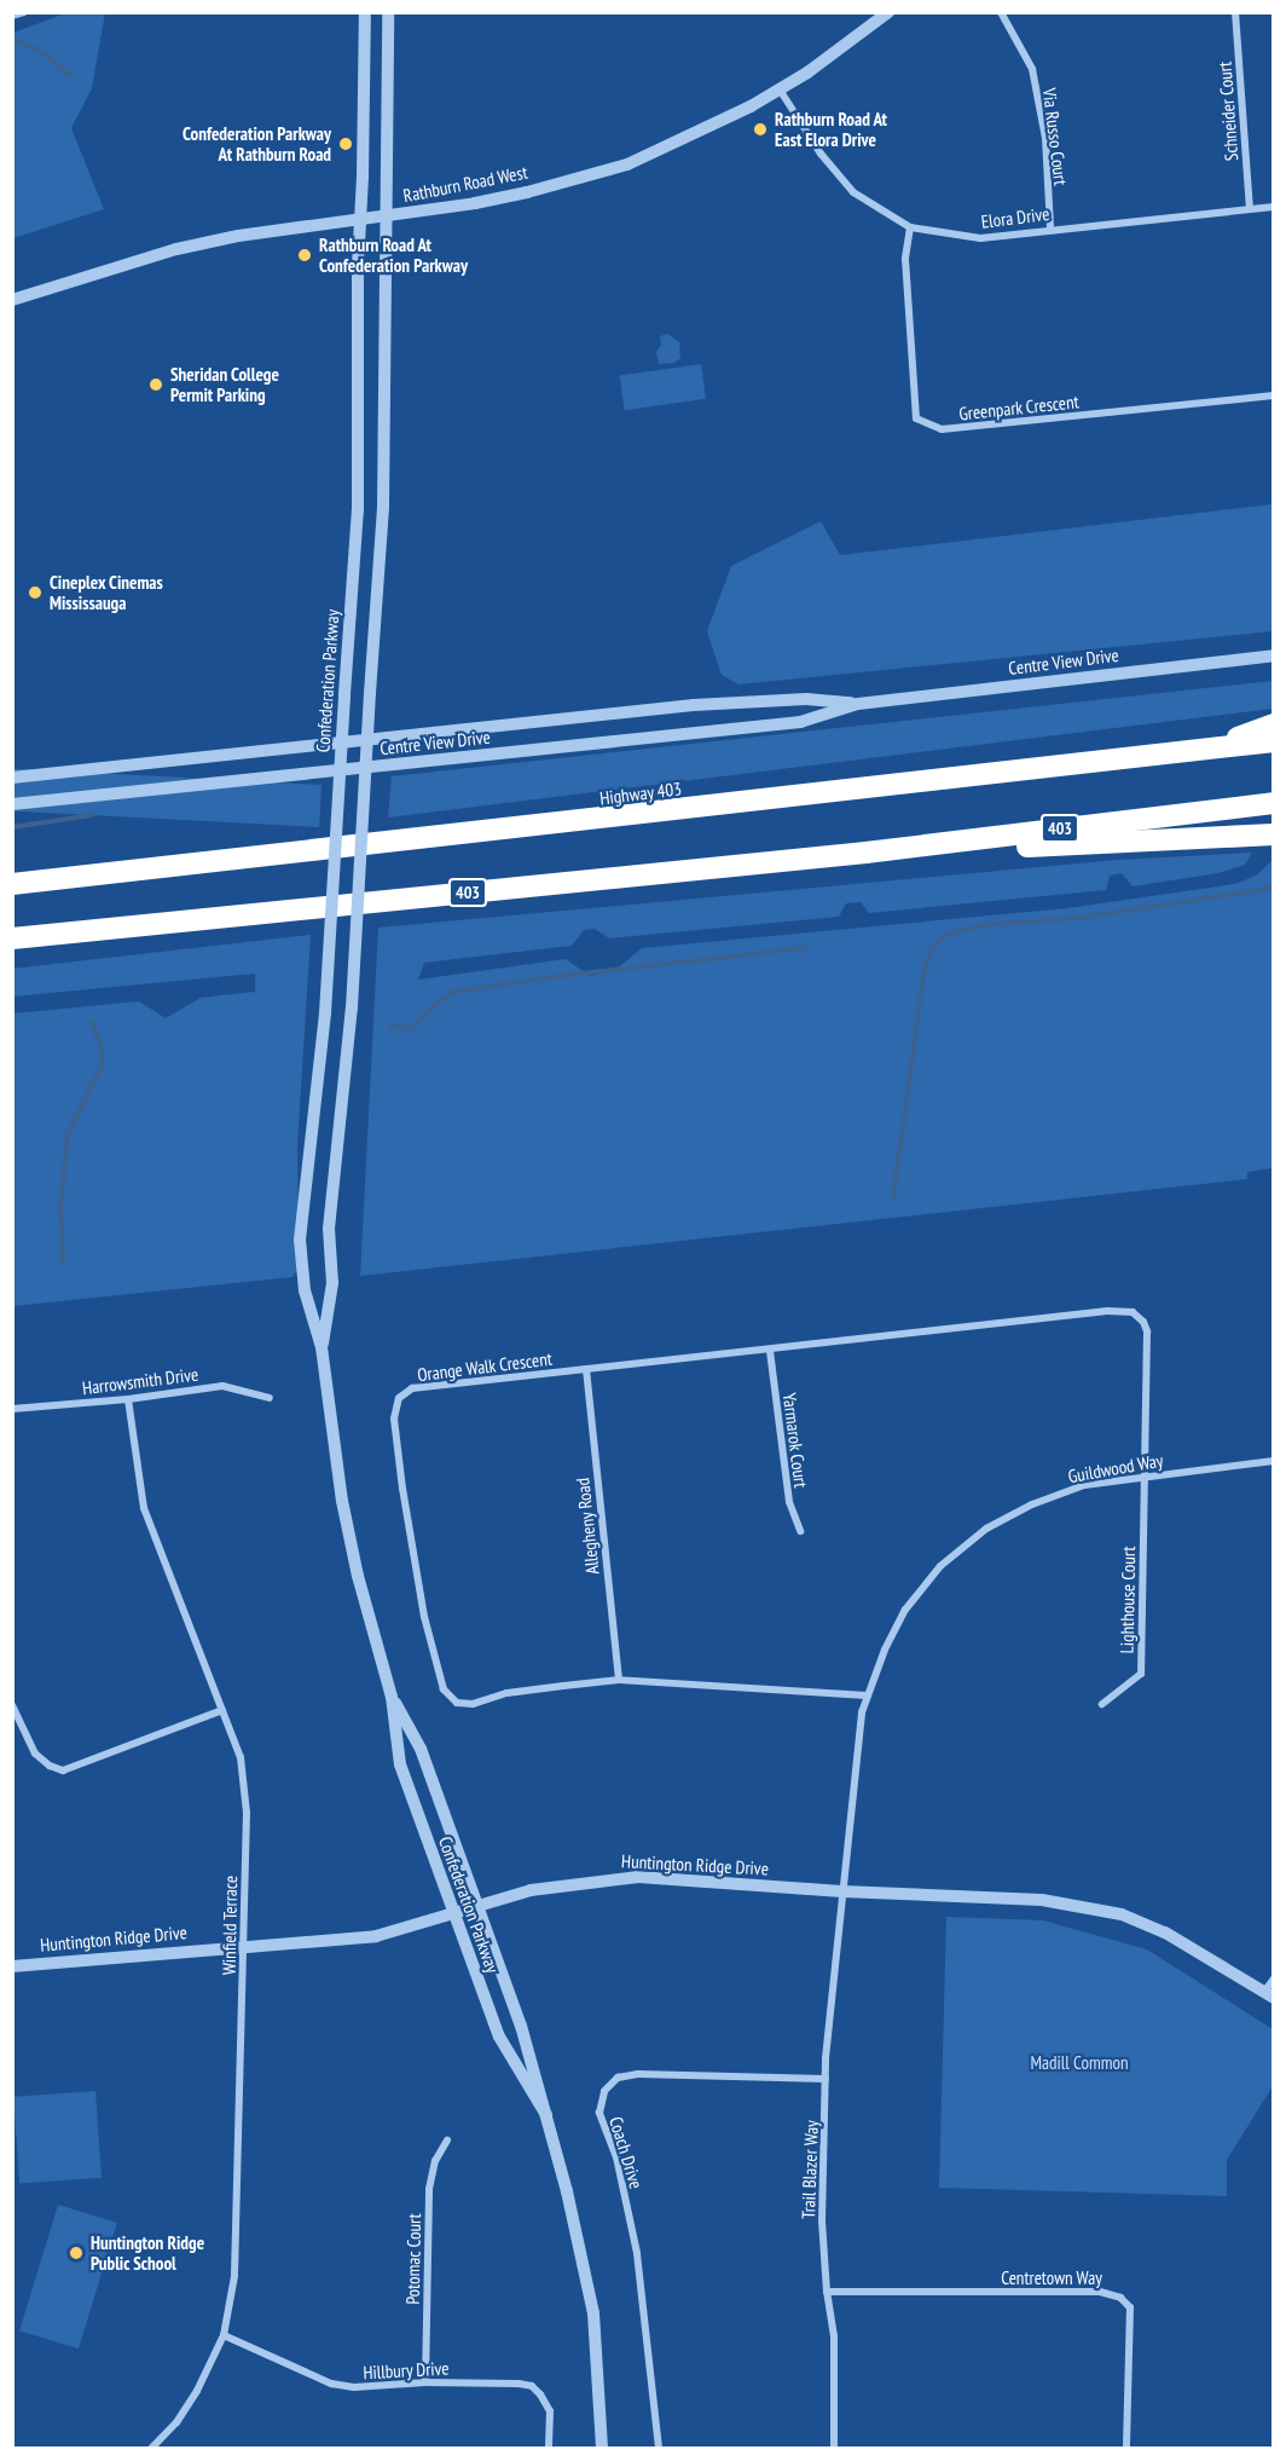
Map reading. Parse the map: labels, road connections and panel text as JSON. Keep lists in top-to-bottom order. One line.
{"streets":{"highway":["Highway 403","403"],"street":["Schneider Court","Via Russo Court","Rathburn Road West","Elora Drive","Greenpark Crescent","Centre View Drive","Confederation Parkway","Orange Walk Crescent","Harrowsmith Drive","Yarmarok Court","Guildwood Way","Allegheny Road","Lighthouse Court","Huntington Ridge Drive","Winfield Terrace","Coach Drive","Trail Blazer Way","Potomac Court","Centretown Way","Hillbury Drive"]},"crossings":[["Schneider Court","Elora Drive"],["Via Russo Court","Elora Drive"],["Rathburn Road West","Elora Drive"],["Rathburn Road West","Confederation Parkway"],["Elora Drive","Greenpark Crescent"],["Confederation Parkway","Huntington Ridge Drive"],["Orange Walk Crescent","Yarmarok Court"],["Orange Walk Crescent","Guildwood Way"],["Orange Walk Crescent","Allegheny Road"],["Orange Walk Crescent","Lighthouse Court"],["Harrowsmith Drive","Winfield Terrace"],["Guildwood Way","Lighthouse Court"],["Guildwood Way","Huntington Ridge Drive"],["Guildwood Way","Trail Blazer Way"],["Huntington Ridge Drive","Winfield Terrace"],["Huntington Ridge Drive","Trail Blazer Way"],["Winfield Terrace","Hillbury Drive"],["Coach Drive","Trail Blazer Way"],["Trail Blazer Way","Centretown Way"],["Potomac Court","Hillbury Drive"]],"parks":["Madill Common"],"places":["Rathburn Road At East Elora Drive","Confederation Parkway At Rathburn Road","Rathburn Road At Confederation Parkway","Sheridan College Permit Parking","Cineplex Cinemas Mississauga","Huntington Ridge Public School"]}
